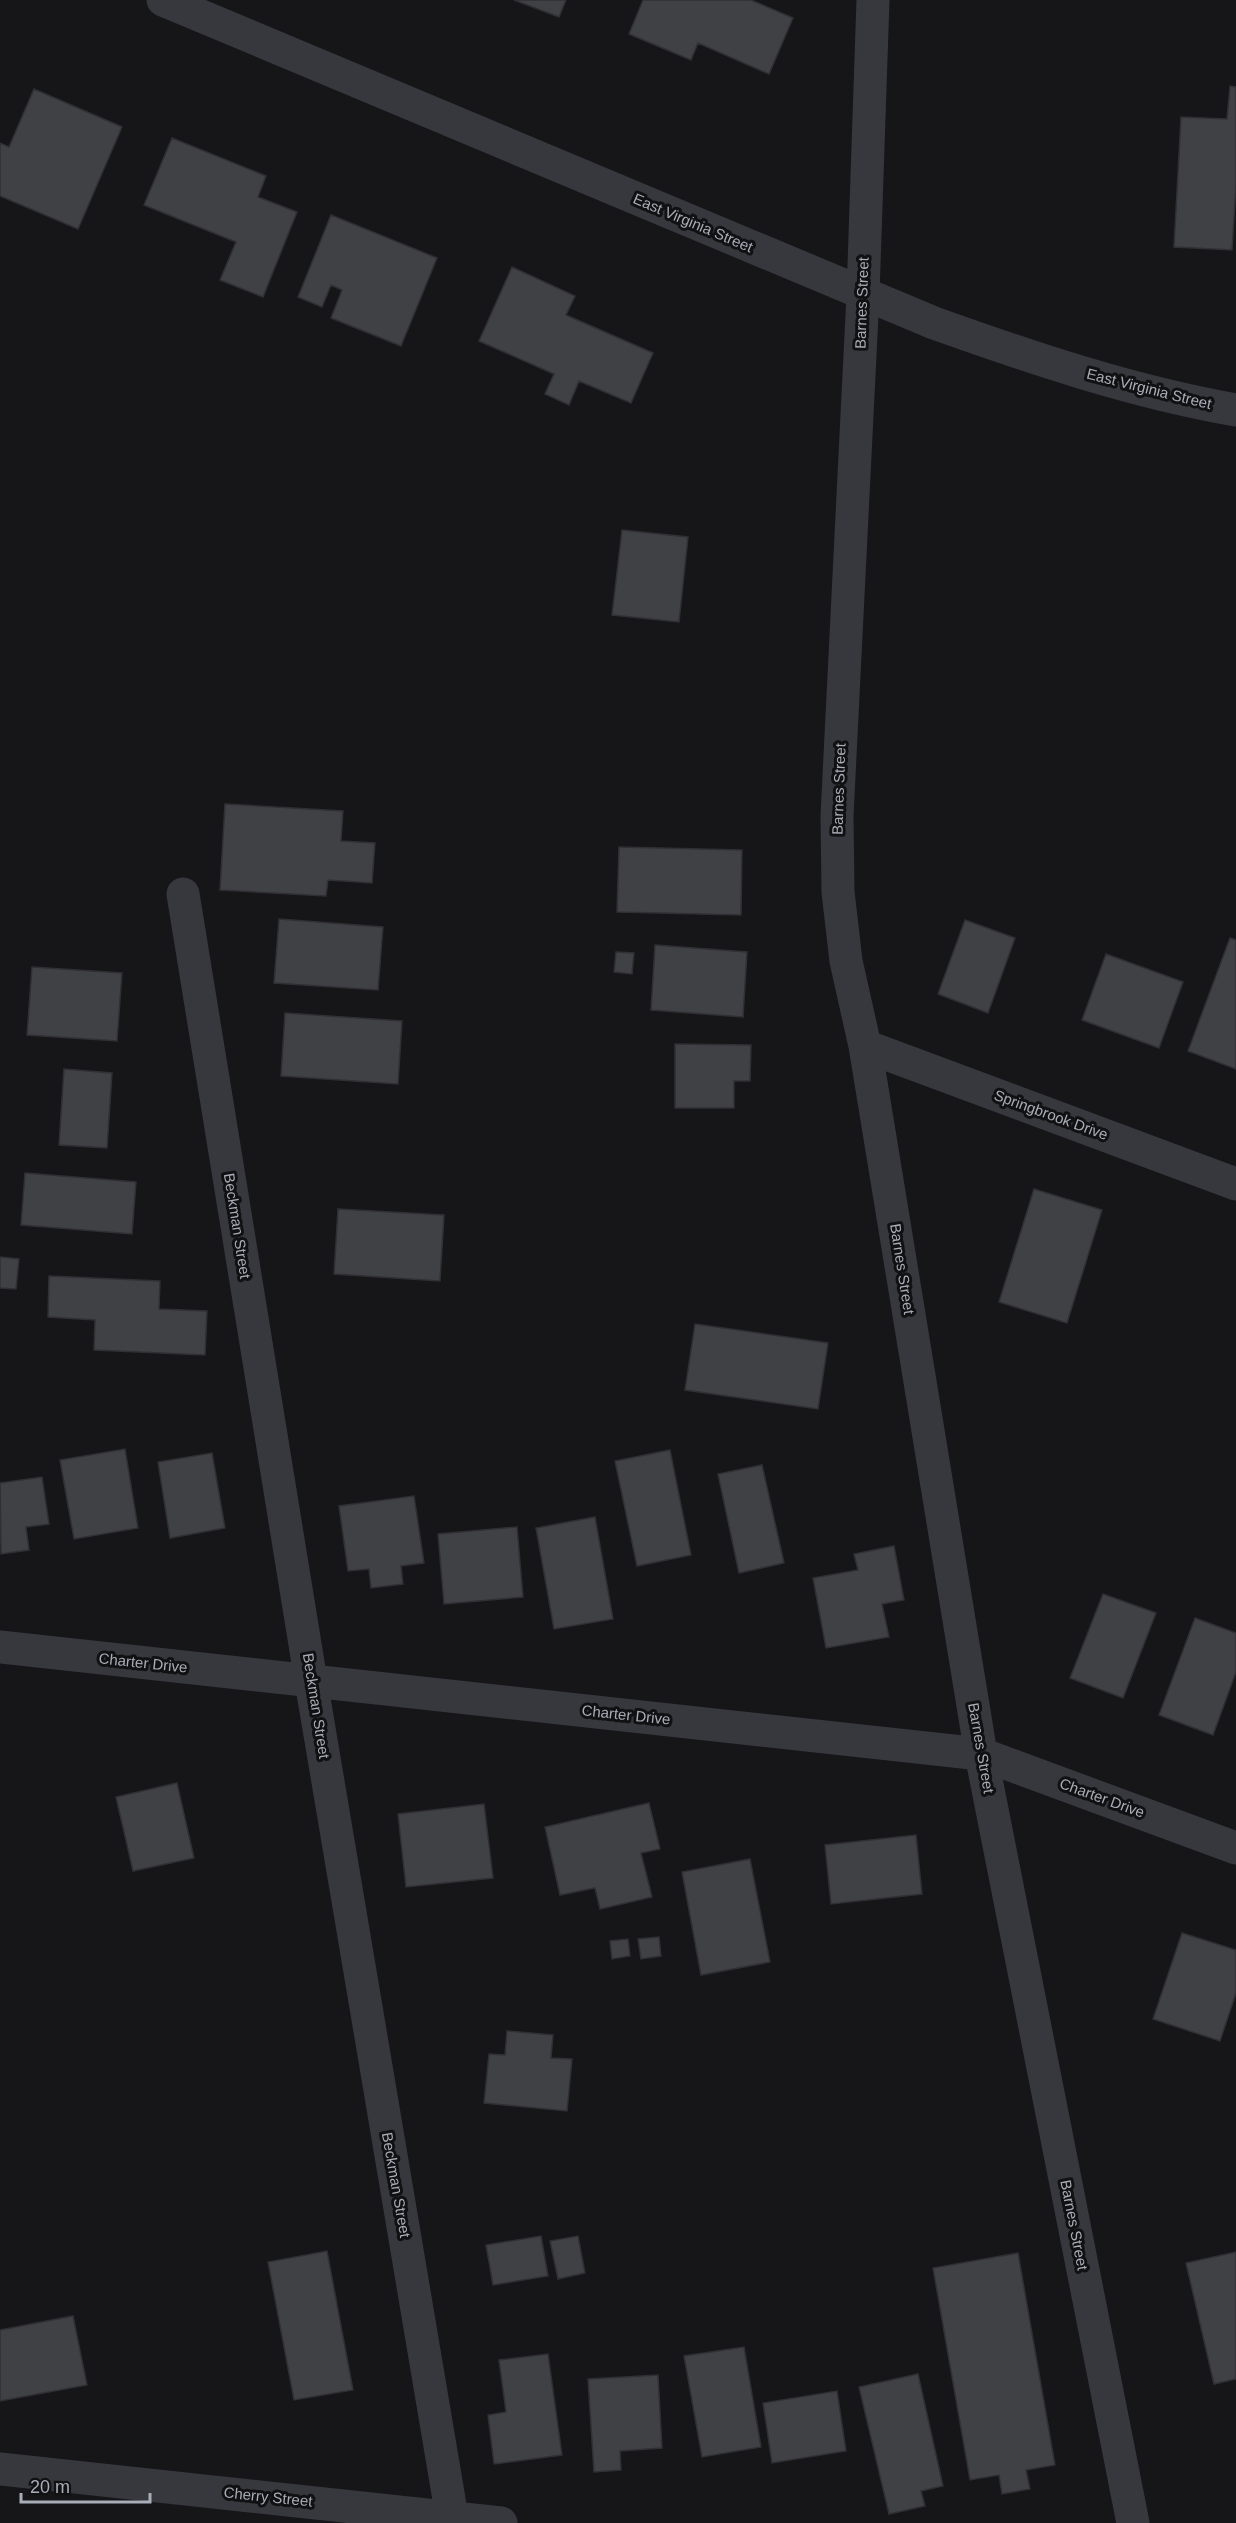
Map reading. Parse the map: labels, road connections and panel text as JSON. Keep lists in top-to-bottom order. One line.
{"streets":{"street":["East Virginia Street","Barnes Street","Springbrook Drive","Beckman Street","Charter Drive","Cherry Street"]},"crossings":[["East Virginia Street","Barnes Street"],["Barnes Street","Springbrook Drive"],["Barnes Street","Charter Drive"],["Beckman Street","Charter Drive"],["Beckman Street","Cherry Street"]],"scale_bar":"20 m"}
